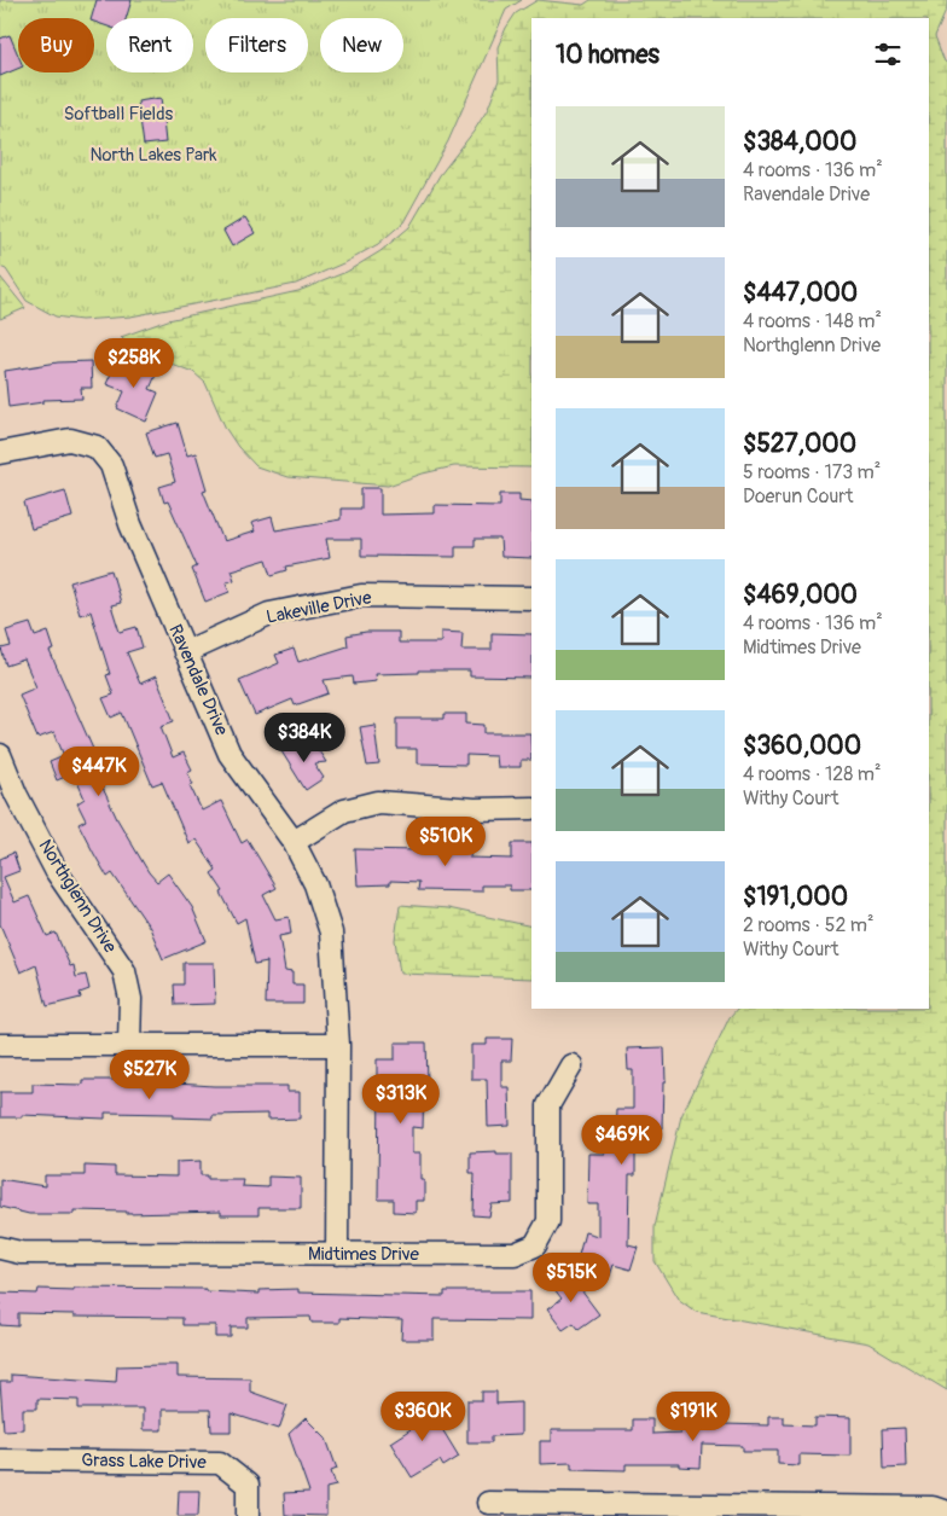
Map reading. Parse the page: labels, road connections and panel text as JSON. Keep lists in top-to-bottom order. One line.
{"streets":{"street":["Lakeville Drive","Ravendale Drive","Northglenn Drive","Midtimes Drive","Grass Lake Drive"]},"crossings":[["Lakeville Drive","Ravendale Drive"],["Ravendale Drive","Midtimes Drive"]],"parks":["Softball Fields","North Lakes Park"],"page":{"chip":["Buy","Rent","Filters","New"],"heading":"10 homes","list":[{"name":"$384,000","note":"4 rooms · 136 m² · Ravendale Drive"},{"name":"$447,000","note":"4 rooms · 148 m² · Northglenn Drive"},{"name":"$527,000","note":"5 rooms · 173 m² · Doerun Court"},{"name":"$469,000","note":"4 rooms · 136 m² · Midtimes Drive"},{"name":"$360,000","note":"4 rooms · 128 m² · Withy Court"},{"name":"$191,000","note":"2 rooms · 52 m² · Withy Court"}],"price":["$258K","$384K","$447K","$510K","$527K","$313K","$469K","$515K","$360K","$191K"]}}
